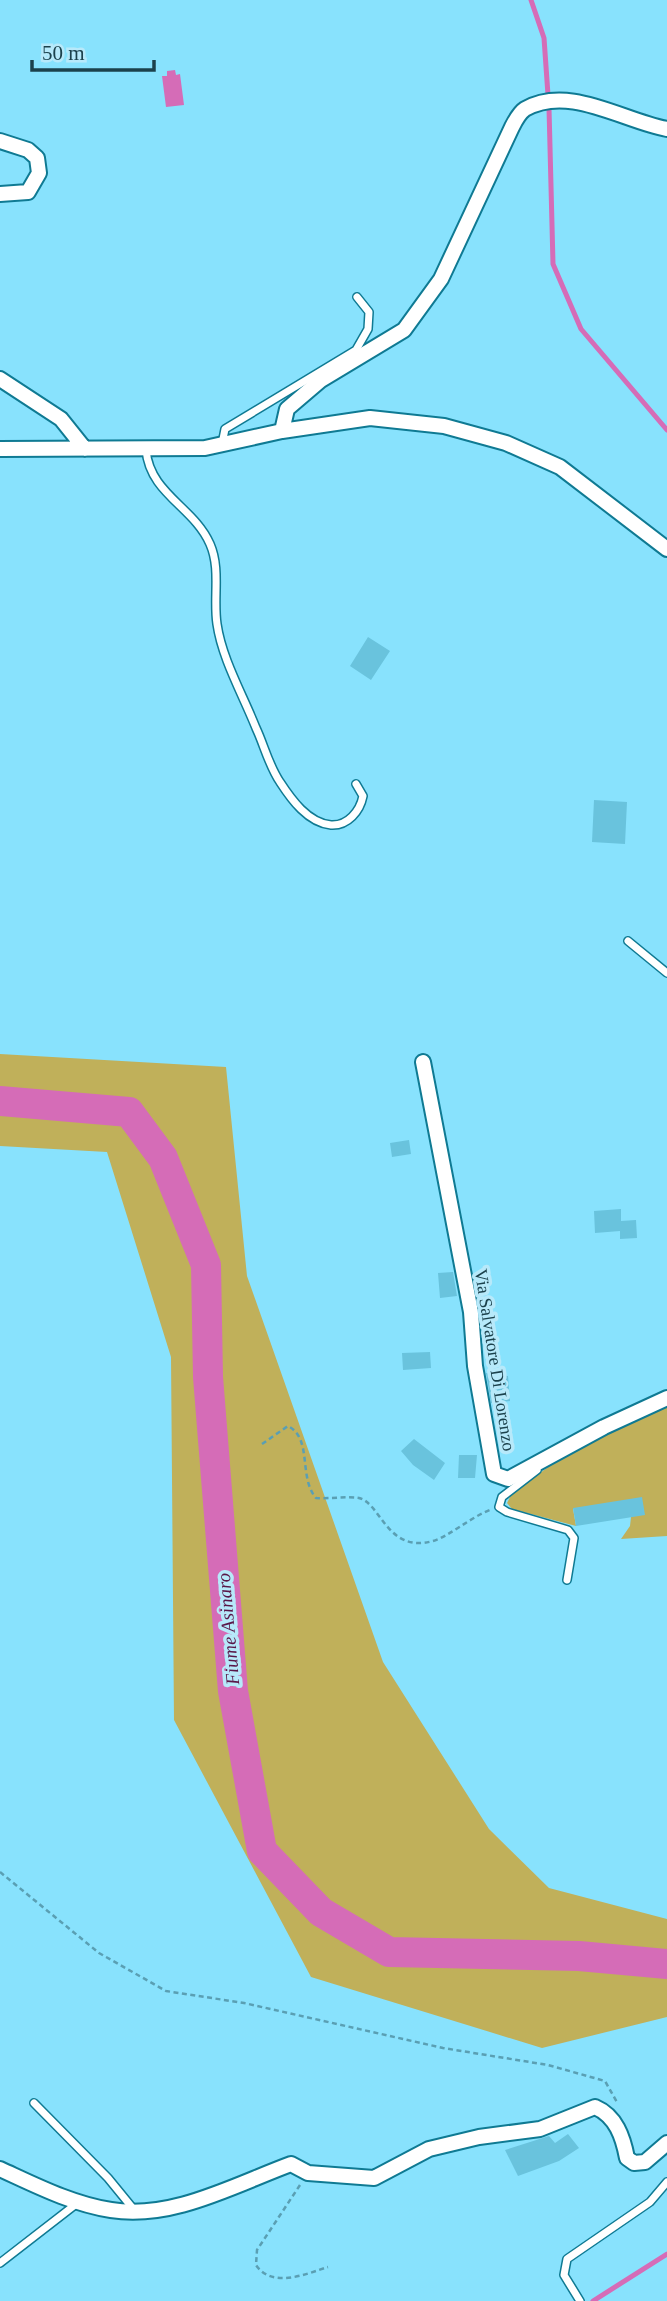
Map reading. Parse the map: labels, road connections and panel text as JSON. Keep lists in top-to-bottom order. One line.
{"streets":{"street":["Via Salvatore Di Lorenzo"]},"water":["Fiume Asinaro"],"scale_bar":"50 m"}
